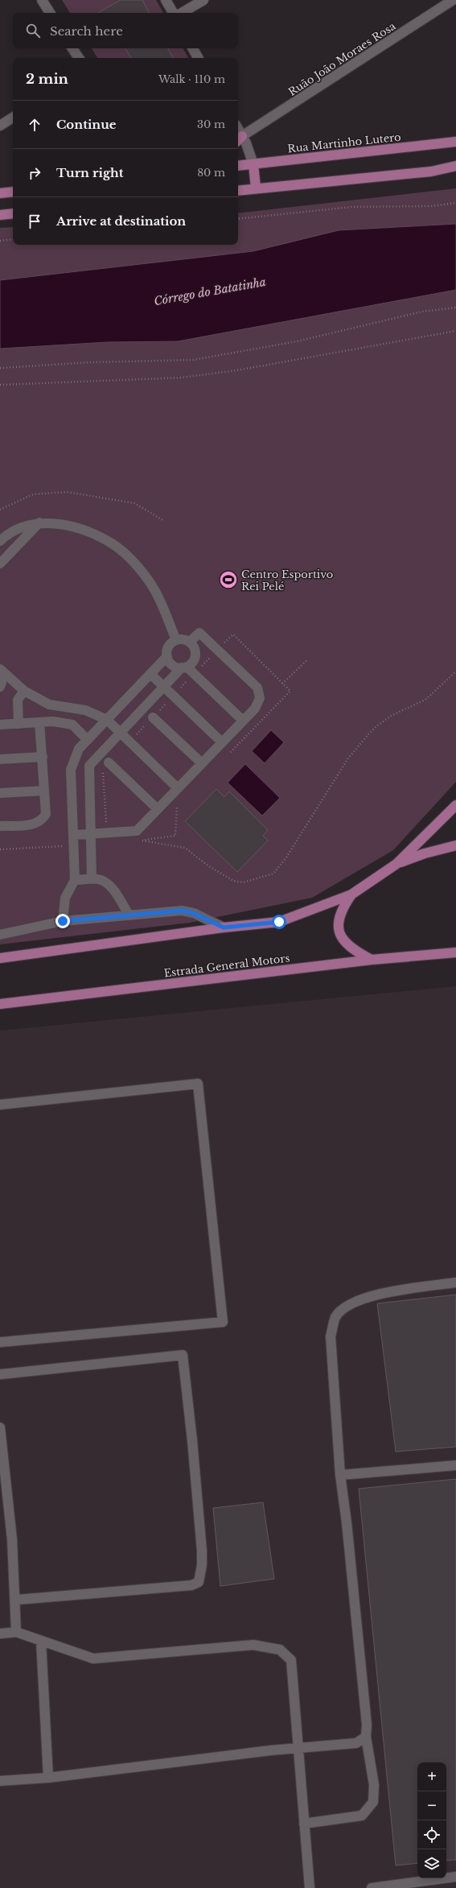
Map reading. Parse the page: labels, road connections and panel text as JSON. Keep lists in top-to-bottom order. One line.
{"streets":{"main road":["Rua Martinho Lutero","Estrada General Motors"],"street":["Ruão João Moraes Rosa"]},"water":["Córrego do Batatinha"],"places":{"sports":["Centro Esportivo Rei Pelé"]},"page":{"search":"Search here","heading":["2 min","Walk · 110 m"],"list":[["Continue","30 m"],["Turn right","80 m"],"Arrive at destination"],"map_buttons":["+","−"]}}
